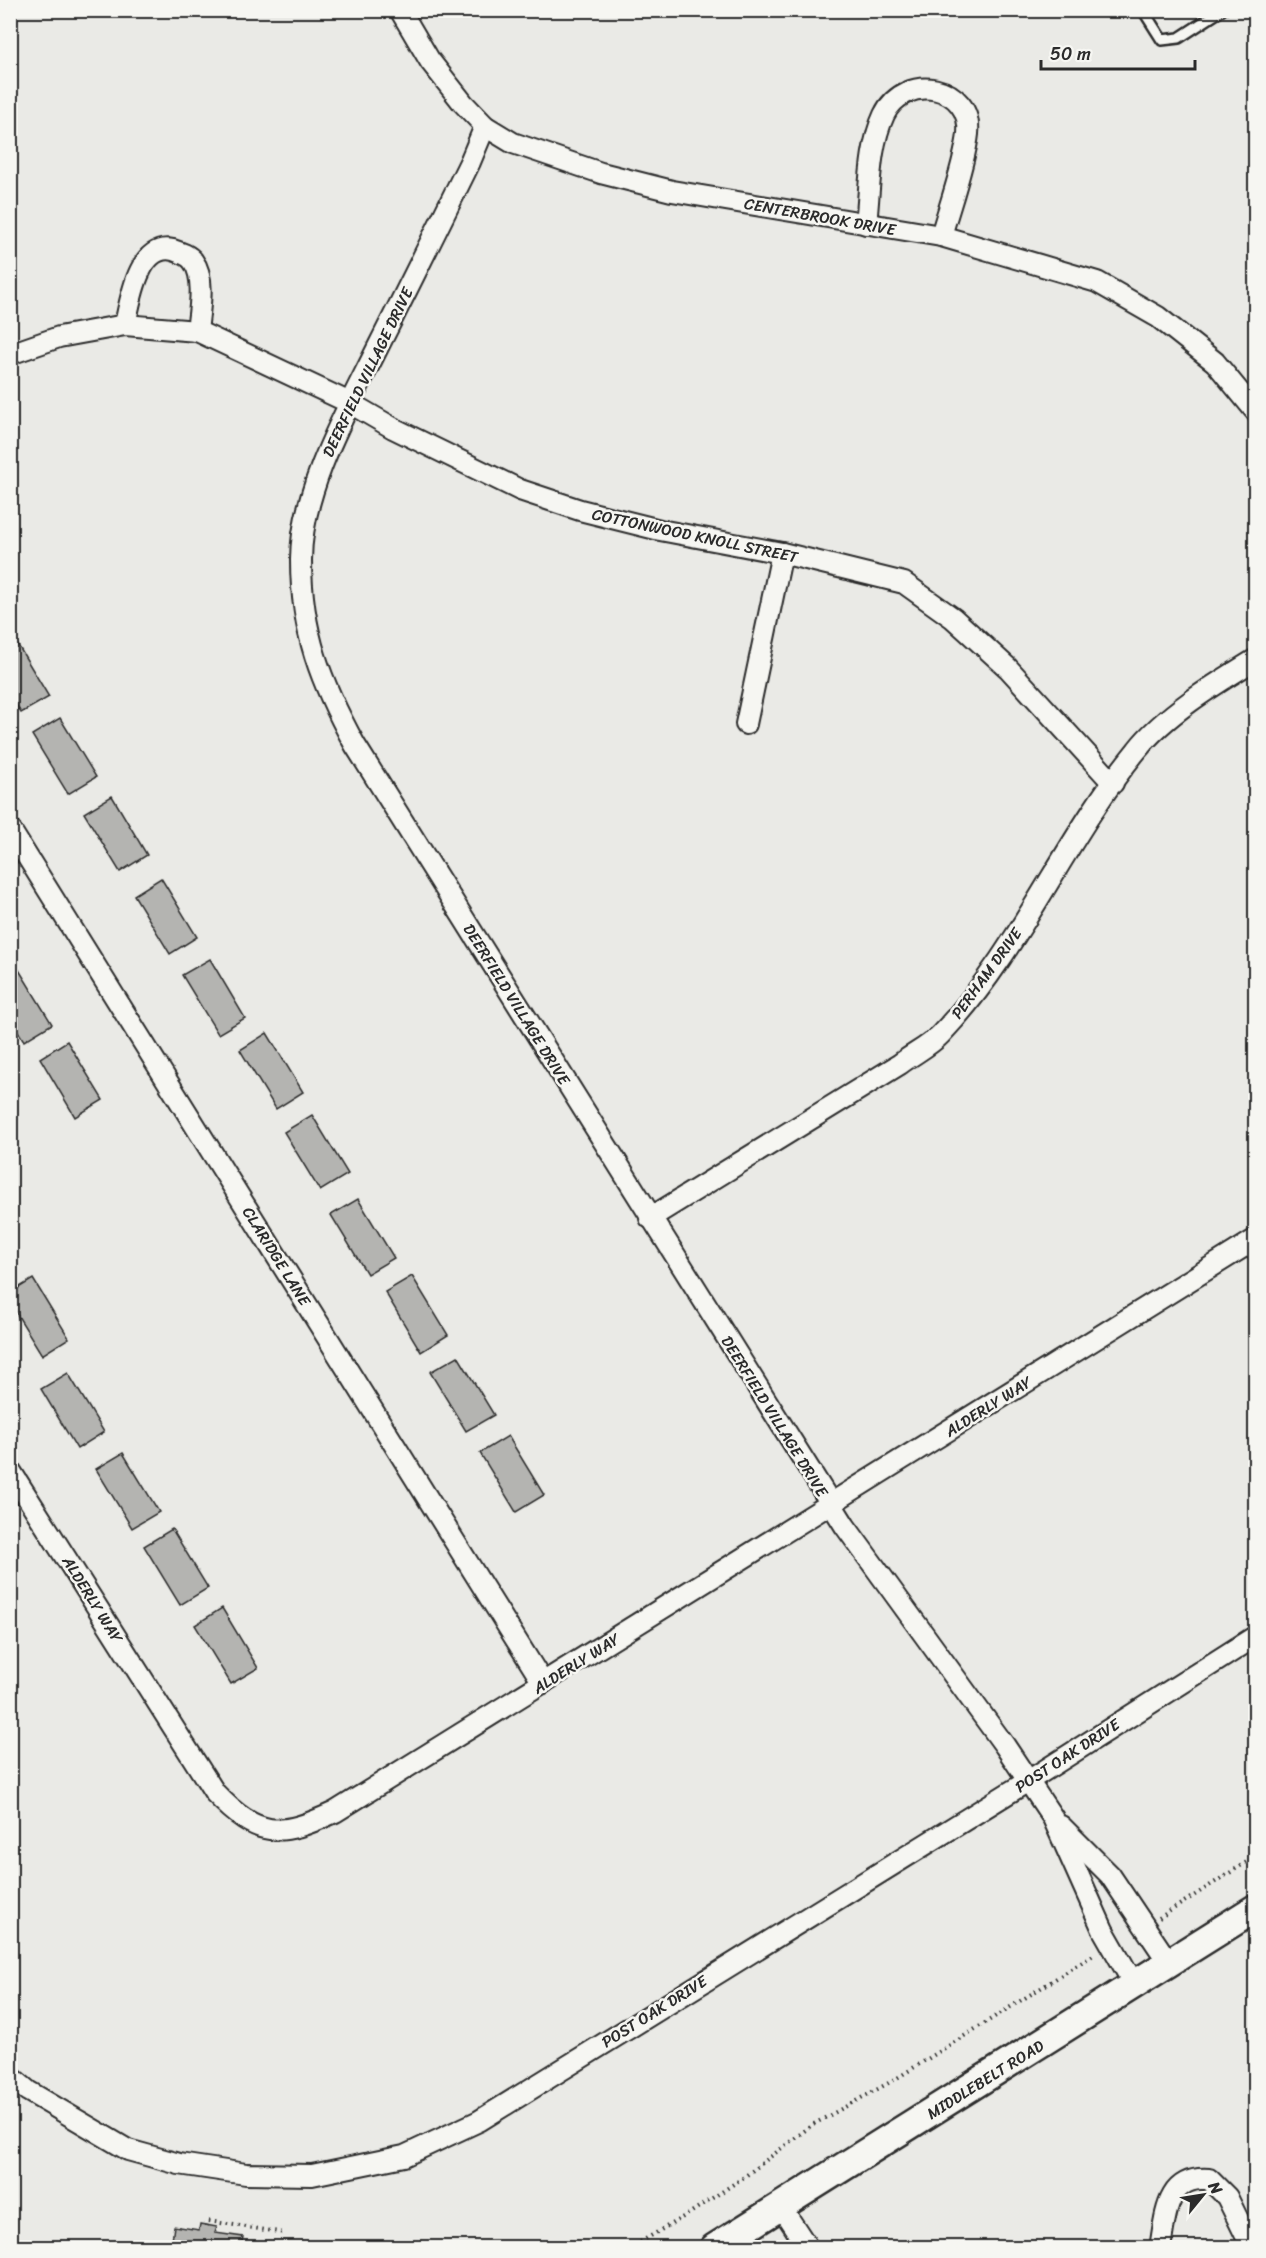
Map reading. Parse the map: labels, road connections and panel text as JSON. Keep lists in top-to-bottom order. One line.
{"streets":{"street":["CENTERBROOK DRIVE","DEERFIELD VILLAGE DRIVE","COTTONWOOD KNOLL STREET","PERHAM DRIVE","CLARIDGE LANE","ALDERLY WAY","POST OAK DRIVE","MIDDLEBELT ROAD"]},"crossings":[["CENTERBROOK DRIVE","DEERFIELD VILLAGE DRIVE"],["DEERFIELD VILLAGE DRIVE","COTTONWOOD KNOLL STREET"],["DEERFIELD VILLAGE DRIVE","PERHAM DRIVE"],["DEERFIELD VILLAGE DRIVE","ALDERLY WAY"],["DEERFIELD VILLAGE DRIVE","POST OAK DRIVE"],["DEERFIELD VILLAGE DRIVE","MIDDLEBELT ROAD"],["COTTONWOOD KNOLL STREET","PERHAM DRIVE"],["CLARIDGE LANE","ALDERLY WAY"]],"scale_bar":"50 m","north":"top right"}
